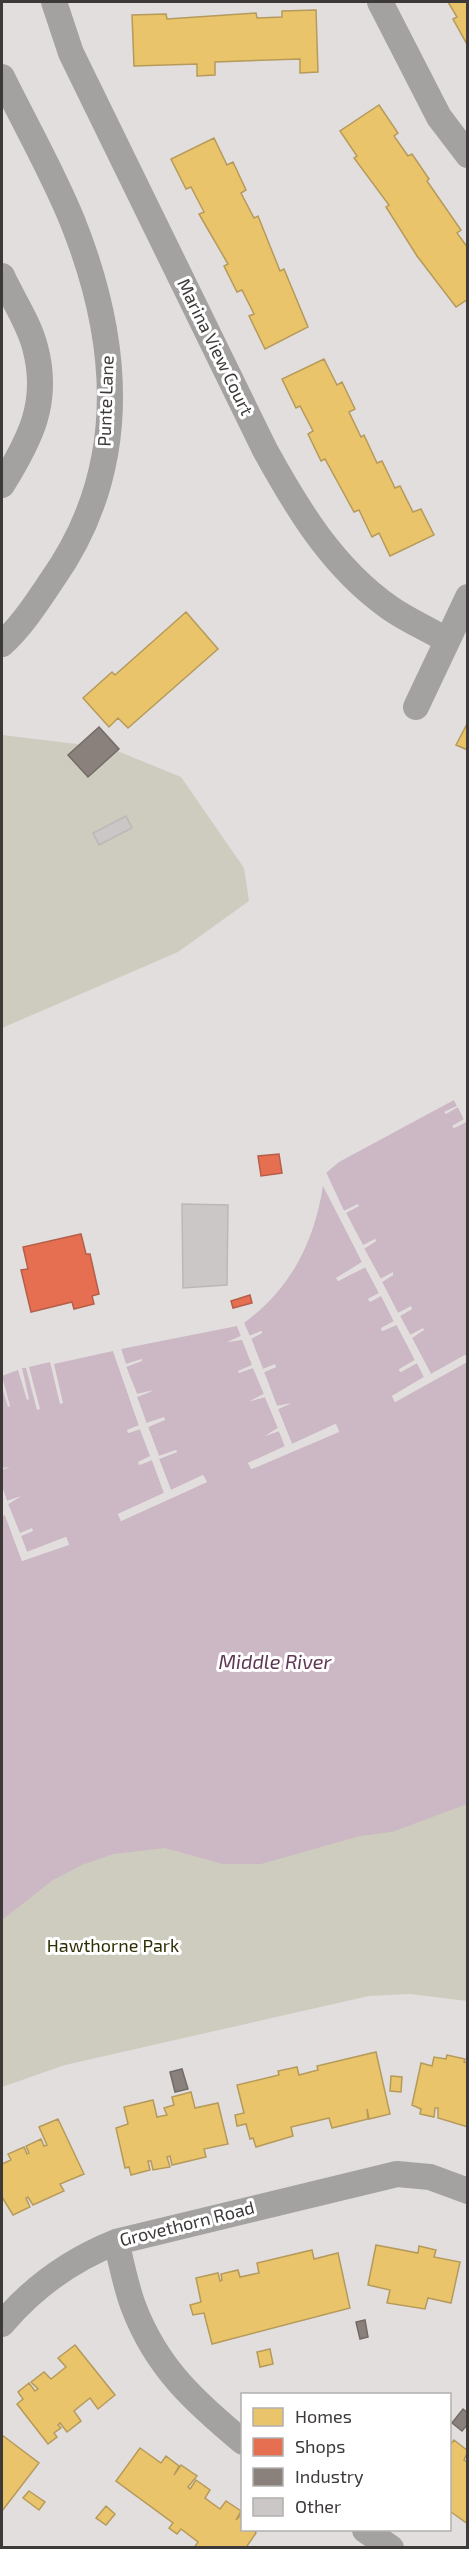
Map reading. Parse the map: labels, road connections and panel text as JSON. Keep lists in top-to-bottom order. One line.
{"streets":{"street":["Marina View Court","Punte Lane","Grovethorn Road"]},"water":["Middle River"],"parks":["Hawthorne Park"],"legend":["Homes","Shops","Industry","Other"]}
